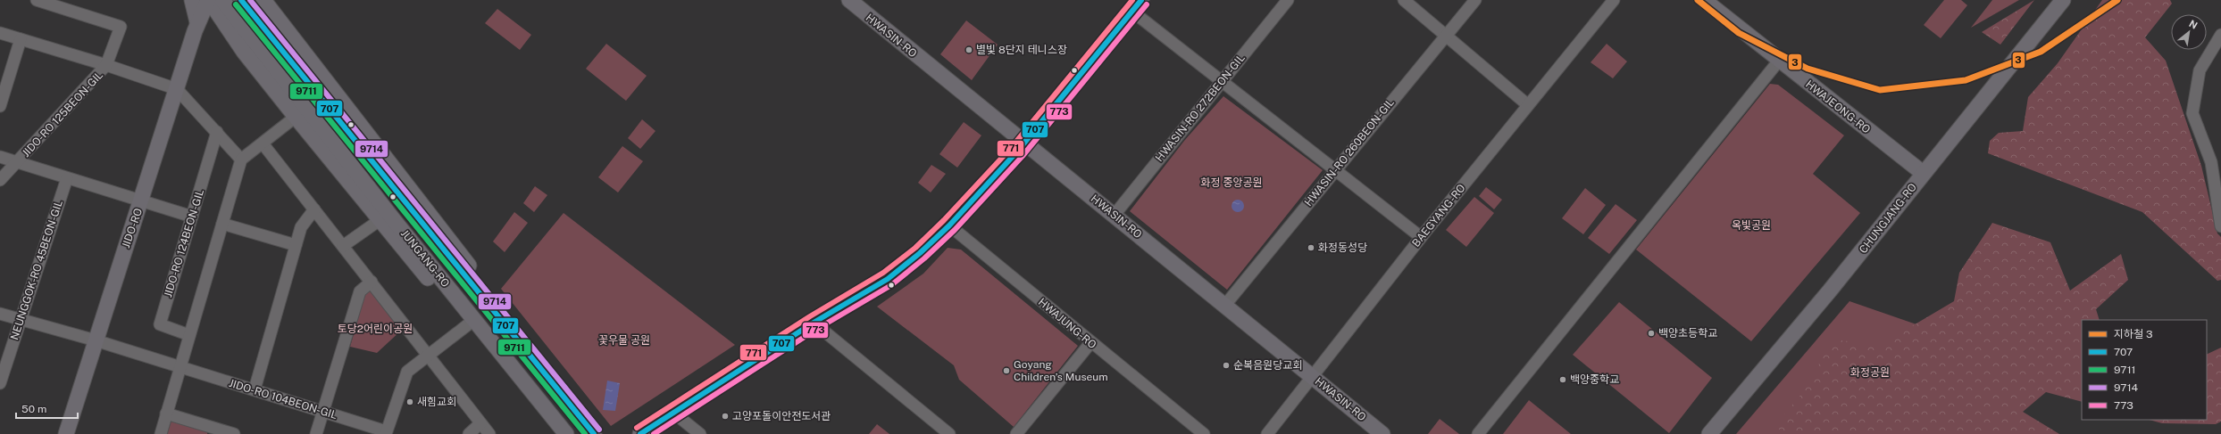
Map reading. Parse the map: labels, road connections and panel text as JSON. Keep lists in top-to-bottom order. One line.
{"streets":{"main road":["HWASIN-RO","HWAJEONG-RO","CHUNGJANG-RO","JIDO-RO","JUNGANG-RO"],"street":["HWASIN-RO 272BEON-GIL","JIDO-RO 125BEON-GIL","HWASIN-RO 260BEON-GIL","BAEGYANG-RO","JIDO-RO 124BEON-GIL","NEUNGGOK-RO 45BEON-GIL","HWAJUNG-RO","JIDO-RO 104BEON-GIL"]},"crossings":[["HWASIN-RO","HWASIN-RO 272BEON-GIL"],["HWASIN-RO","HWASIN-RO 260BEON-GIL"],["HWASIN-RO","BAEGYANG-RO"],["HWAJEONG-RO","CHUNGJANG-RO"],["JIDO-RO 125BEON-GIL","JIDO-RO"],["JIDO-RO","JIDO-RO 104BEON-GIL"],["NEUNGGOK-RO 45BEON-GIL","JIDO-RO 104BEON-GIL"]],"parks":["화정 중앙공원","옥빛공원","토당2어린이공원","꽃우물 공원","화정공원"],"places":["별빛 8단지 테니스장","화정동성당","백양초등학교","순복음원당교회","Goyang Children’s Museum","백양중학교","새힘교회","고양포돌이안전도서관"],"lines":["metro line 3","transit line 707","transit line 9714","transit line 771","transit line 9711","transit line 773"],"legend":["지하철 3","707","9711","9714","773"],"scale_bar":"50 m","north":"top right"}
